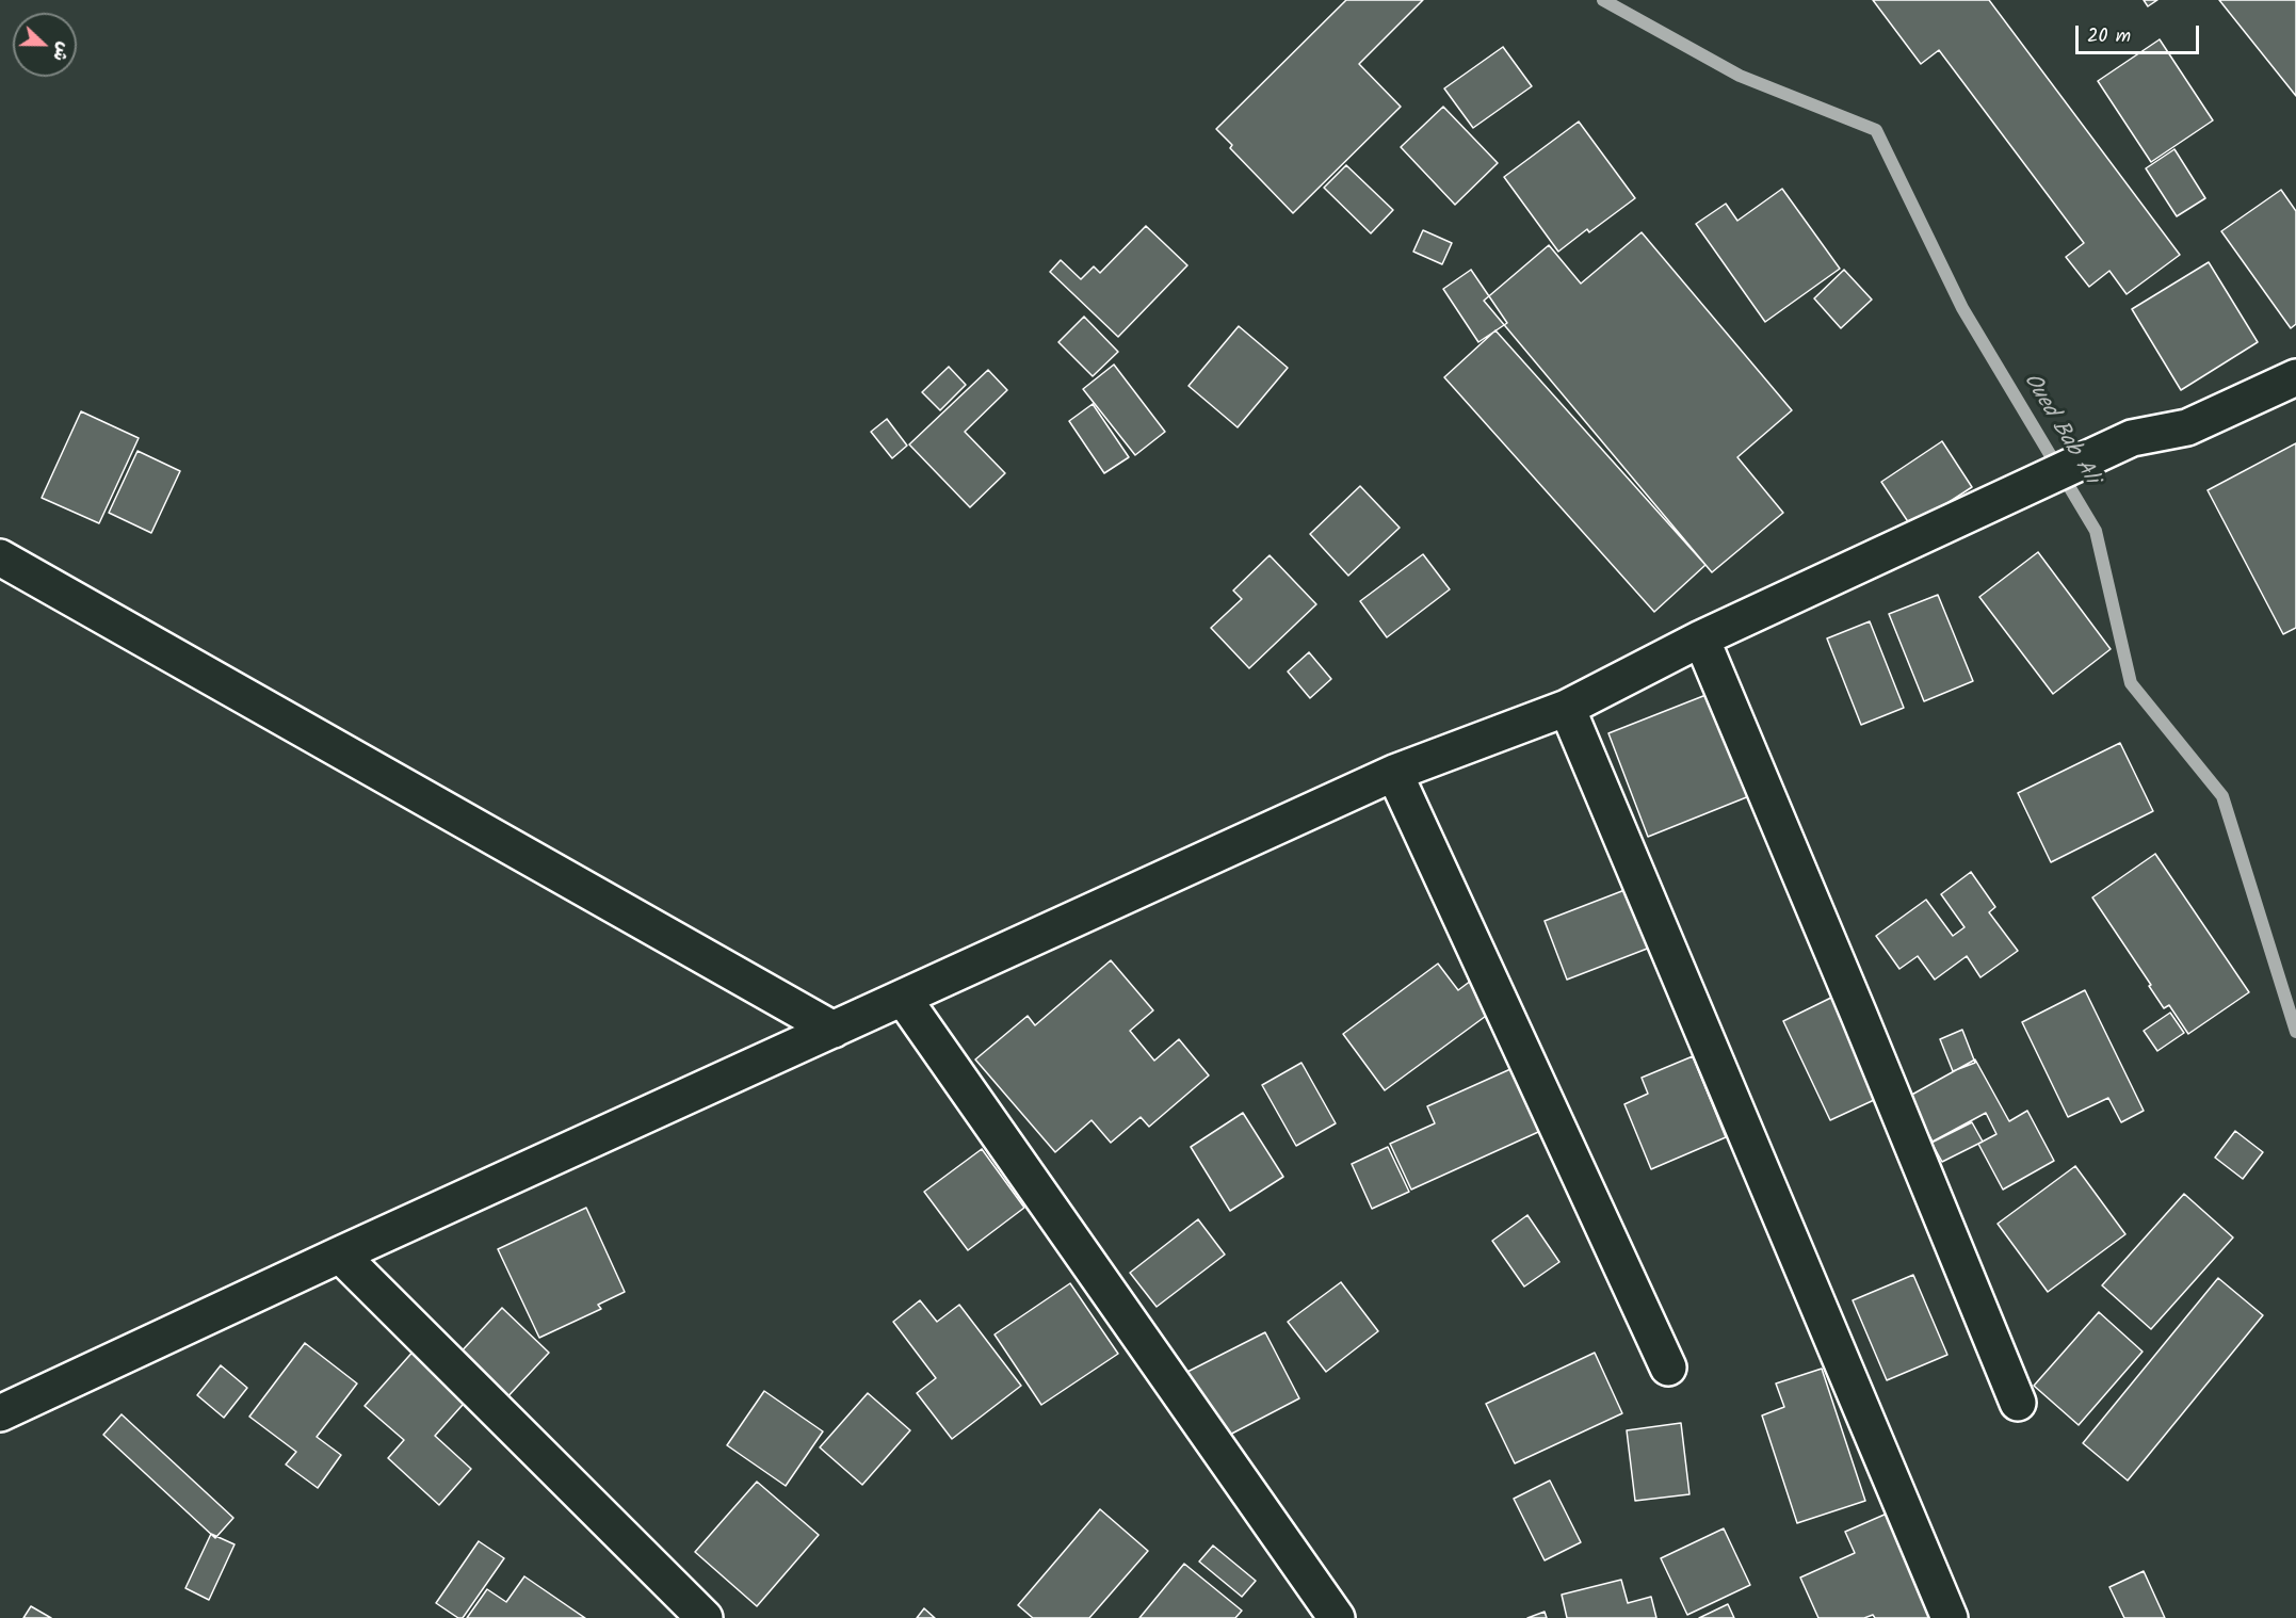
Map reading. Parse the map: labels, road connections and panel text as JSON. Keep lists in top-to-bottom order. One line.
{"water":["Oued Bab Ali"],"scale_bar":"20 m","north":"right"}
